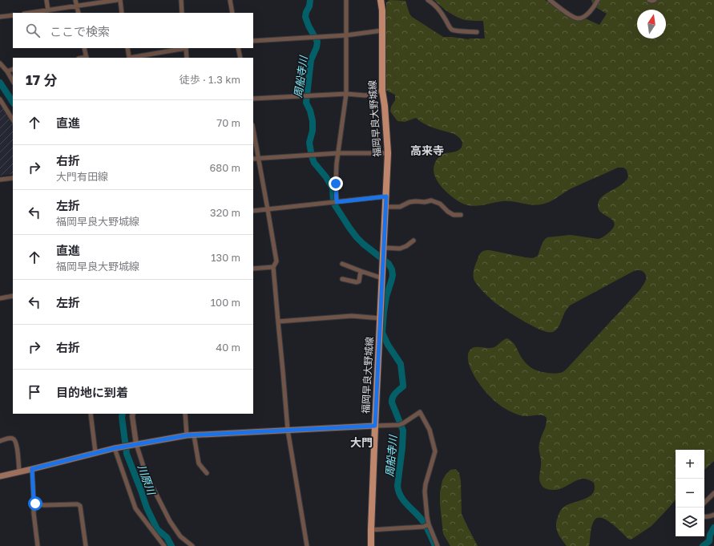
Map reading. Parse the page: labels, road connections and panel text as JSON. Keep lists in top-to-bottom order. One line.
{"streets":{"main road":["福岡早良大野城線"]},"districts":["高来寺","大門"],"water":["周船寺川","川原川"],"north":"top","page":{"search":"ここで検索","heading":["17 分","徒歩 · 1.3 km"],"list":[["直進","70 m"],["右折","大門有田線","680 m"],["左折","福岡早良大野城線","320 m"],["直進","福岡早良大野城線","130 m"],["左折","100 m"],["右折","40 m"],"目的地に到着"],"map_buttons":["+","−"]}}
